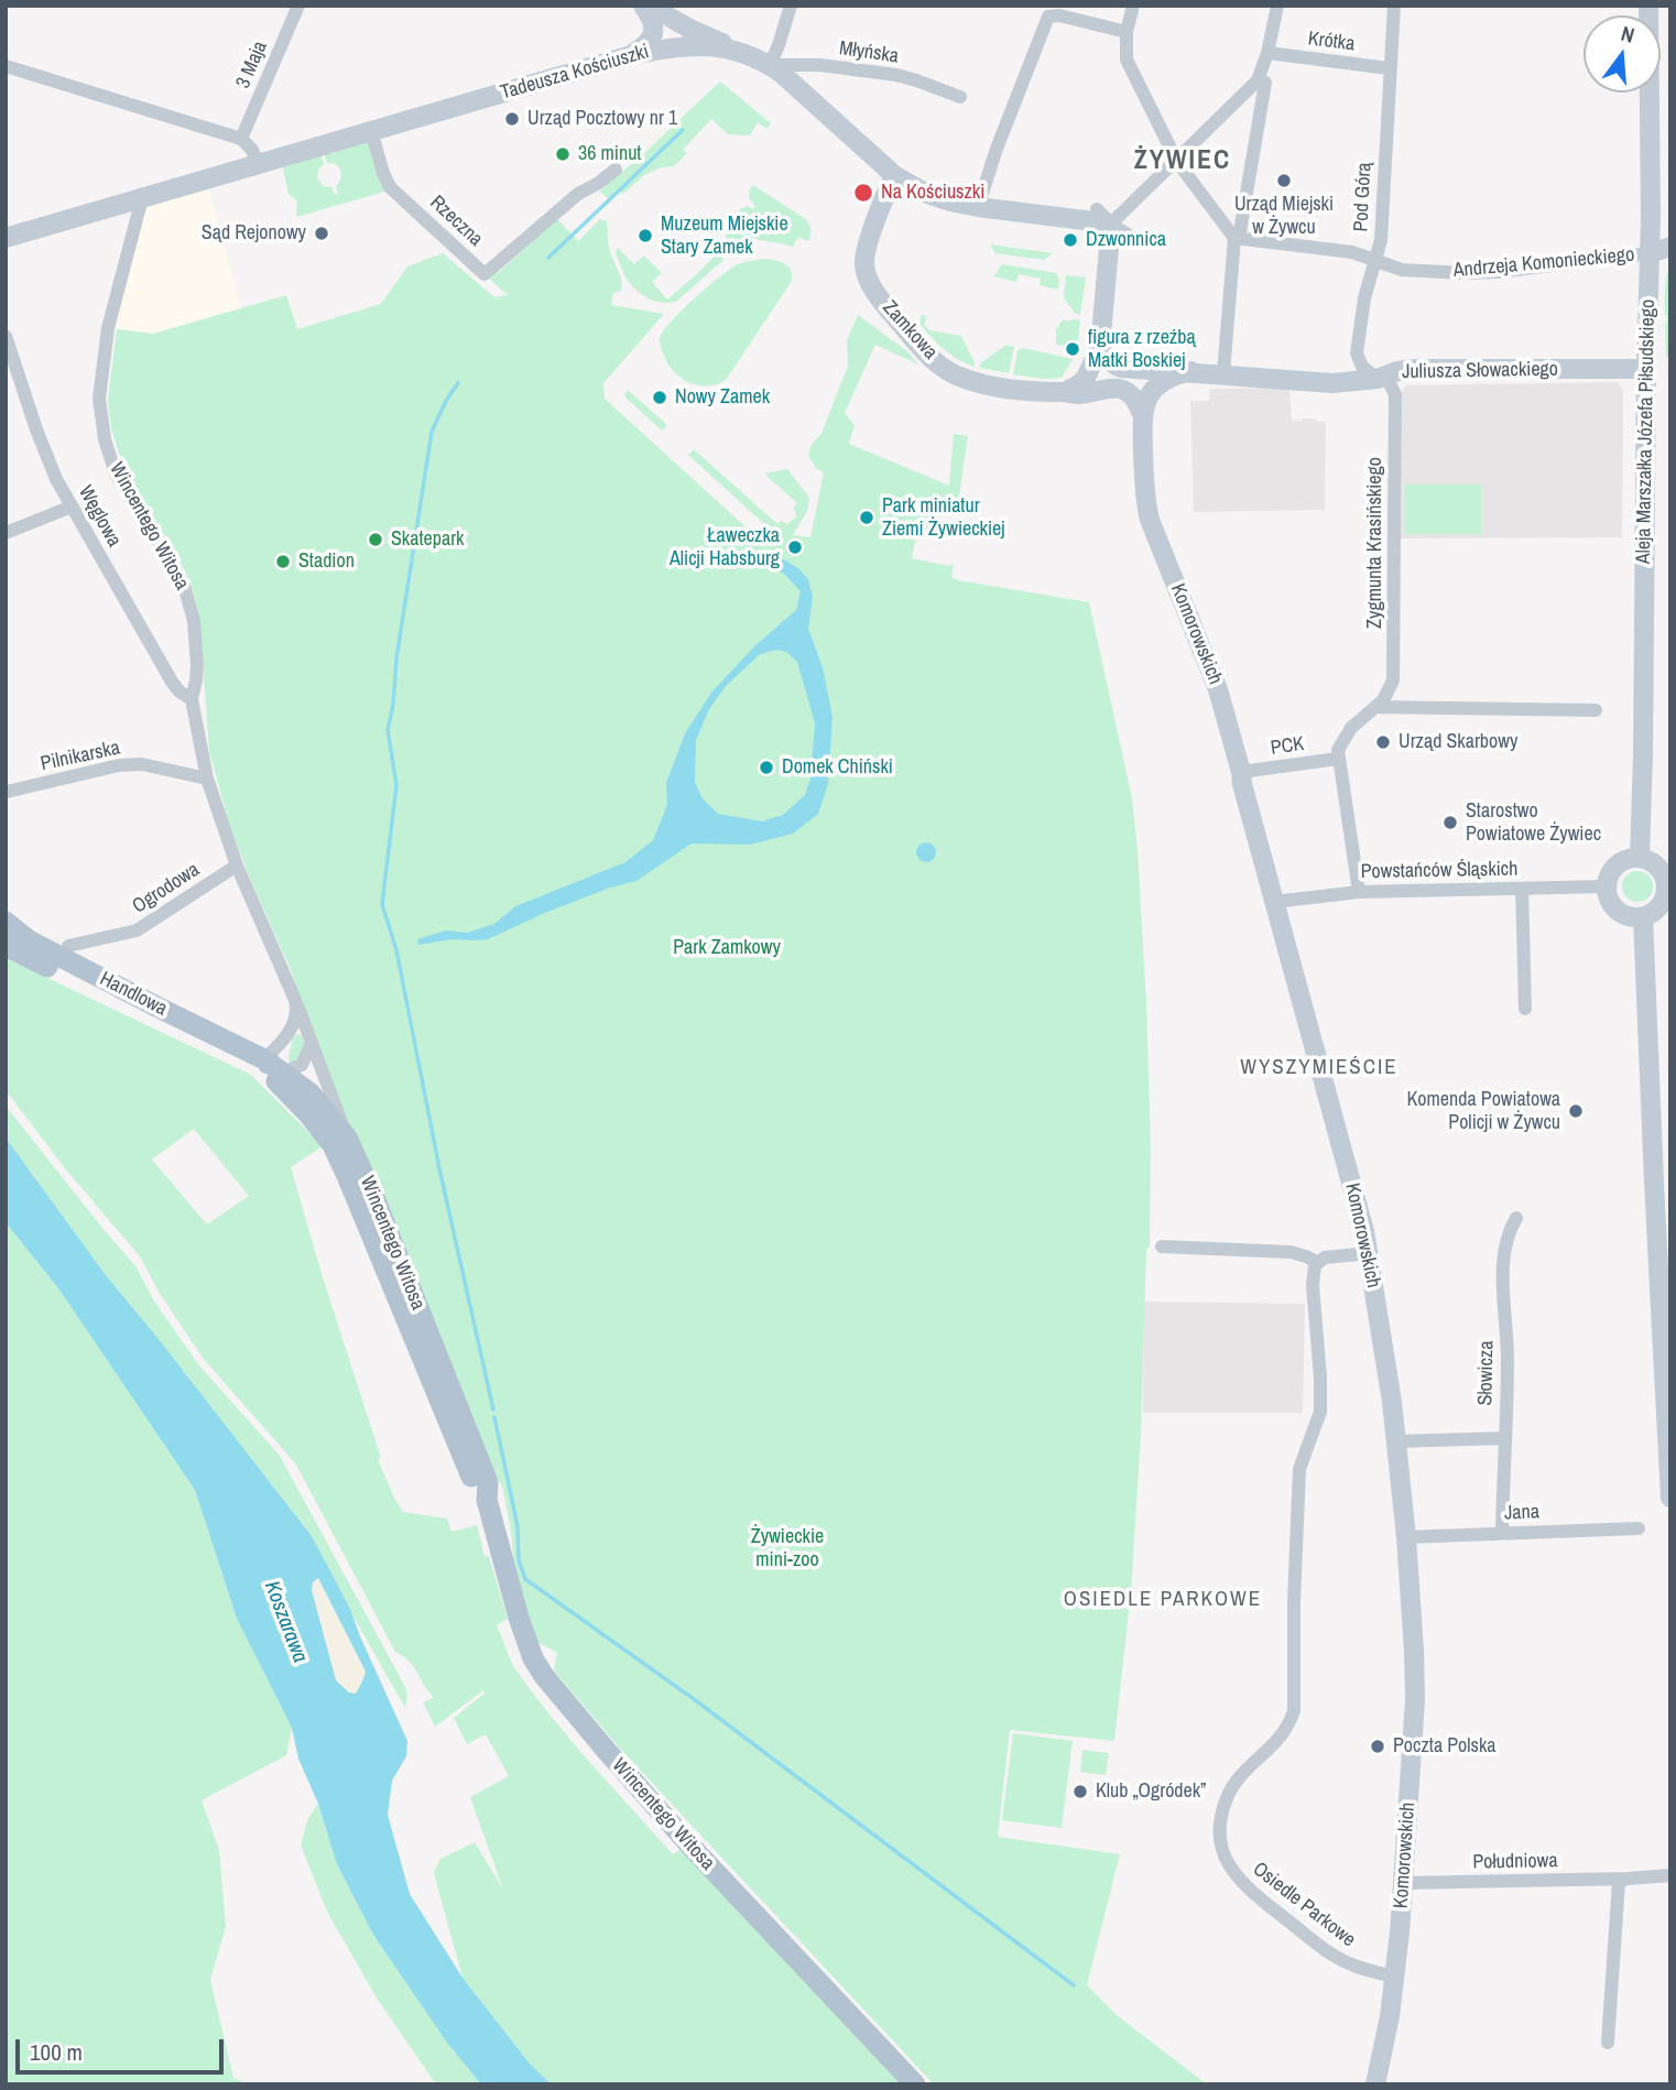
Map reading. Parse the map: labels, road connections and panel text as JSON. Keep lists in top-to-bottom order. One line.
{"streets":{"main road":["Wincentego Witosa","Handlowa"],"street":["Krótka","Młyńska","3 Maja","Tadeusza Kościuszki","Pod Górą","Rzeczna","Andrzeja Komonieckiego","Zamkowa","Juliusza Słowackiego","Aleja Marszałka Józefa Piłsudskiego","Węglowa","Zygmunta Krasińskiego","Komorowskich","PCK","Pilnikarska","Powstańców Śląskich","Ogrodowa","Słowicza","Jana","Południowa","Osiedle Parkowe"]},"crossings":[["Krótka","Pod Górą"],["Młyńska","Tadeusza Kościuszki"],["Tadeusza Kościuszki","Rzeczna"],["Tadeusza Kościuszki","Zamkowa"],["Tadeusza Kościuszki","Wincentego Witosa"],["Pod Górą","Andrzeja Komonieckiego"],["Pod Górą","Juliusza Słowackiego"],["Pod Górą","Zygmunta Krasińskiego"],["Andrzeja Komonieckiego","Aleja Marszałka Józefa Piłsudskiego"],["Zamkowa","Komorowskich"],["Juliusza Słowackiego","Aleja Marszałka Józefa Piłsudskiego"],["Juliusza Słowackiego","Zygmunta Krasińskiego"],["Aleja Marszałka Józefa Piłsudskiego","Powstańców Śląskich"],["Węglowa","Wincentego Witosa"],["Wincentego Witosa","Pilnikarska"],["Wincentego Witosa","Ogrodowa"],["Wincentego Witosa","Handlowa"],["Zygmunta Krasińskiego","PCK"],["Komorowskich","PCK"],["Komorowskich","Powstańców Śląskich"],["Komorowskich","Jana"],["Komorowskich","Południowa"],["Komorowskich","Osiedle Parkowe"],["Słowicza","Jana"]],"districts":["ŻYWIEC","WYSZYMIEŚCIE","OSIEDLE PARKOWE"],"water":["Koszarawa"],"parks":["Park Zamkowy","Żywieckie mini-zoo"],"places":["Urząd Pocztowy nr 1","36 minut","Urząd Miejski w Żywcu","Na Kościuszki","Sąd Rejonowy","Muzeum Miejskie Stary Zamek","Dzwonnica","figura z rzeźbą Matki Boskiej","Nowy Zamek","Park miniatur Ziemi Żywieckiej","Skatepark","Ławeczka Alicji Habsburg","Stadion","Urząd Skarbowy","Domek Chiński","Starostwo Powiatowe Żywiec","Komenda Powiatowa Policji w Żywcu","Poczta Polska","Klub „Ogródek”"],"scale_bar":"100 m","north":"top"}
